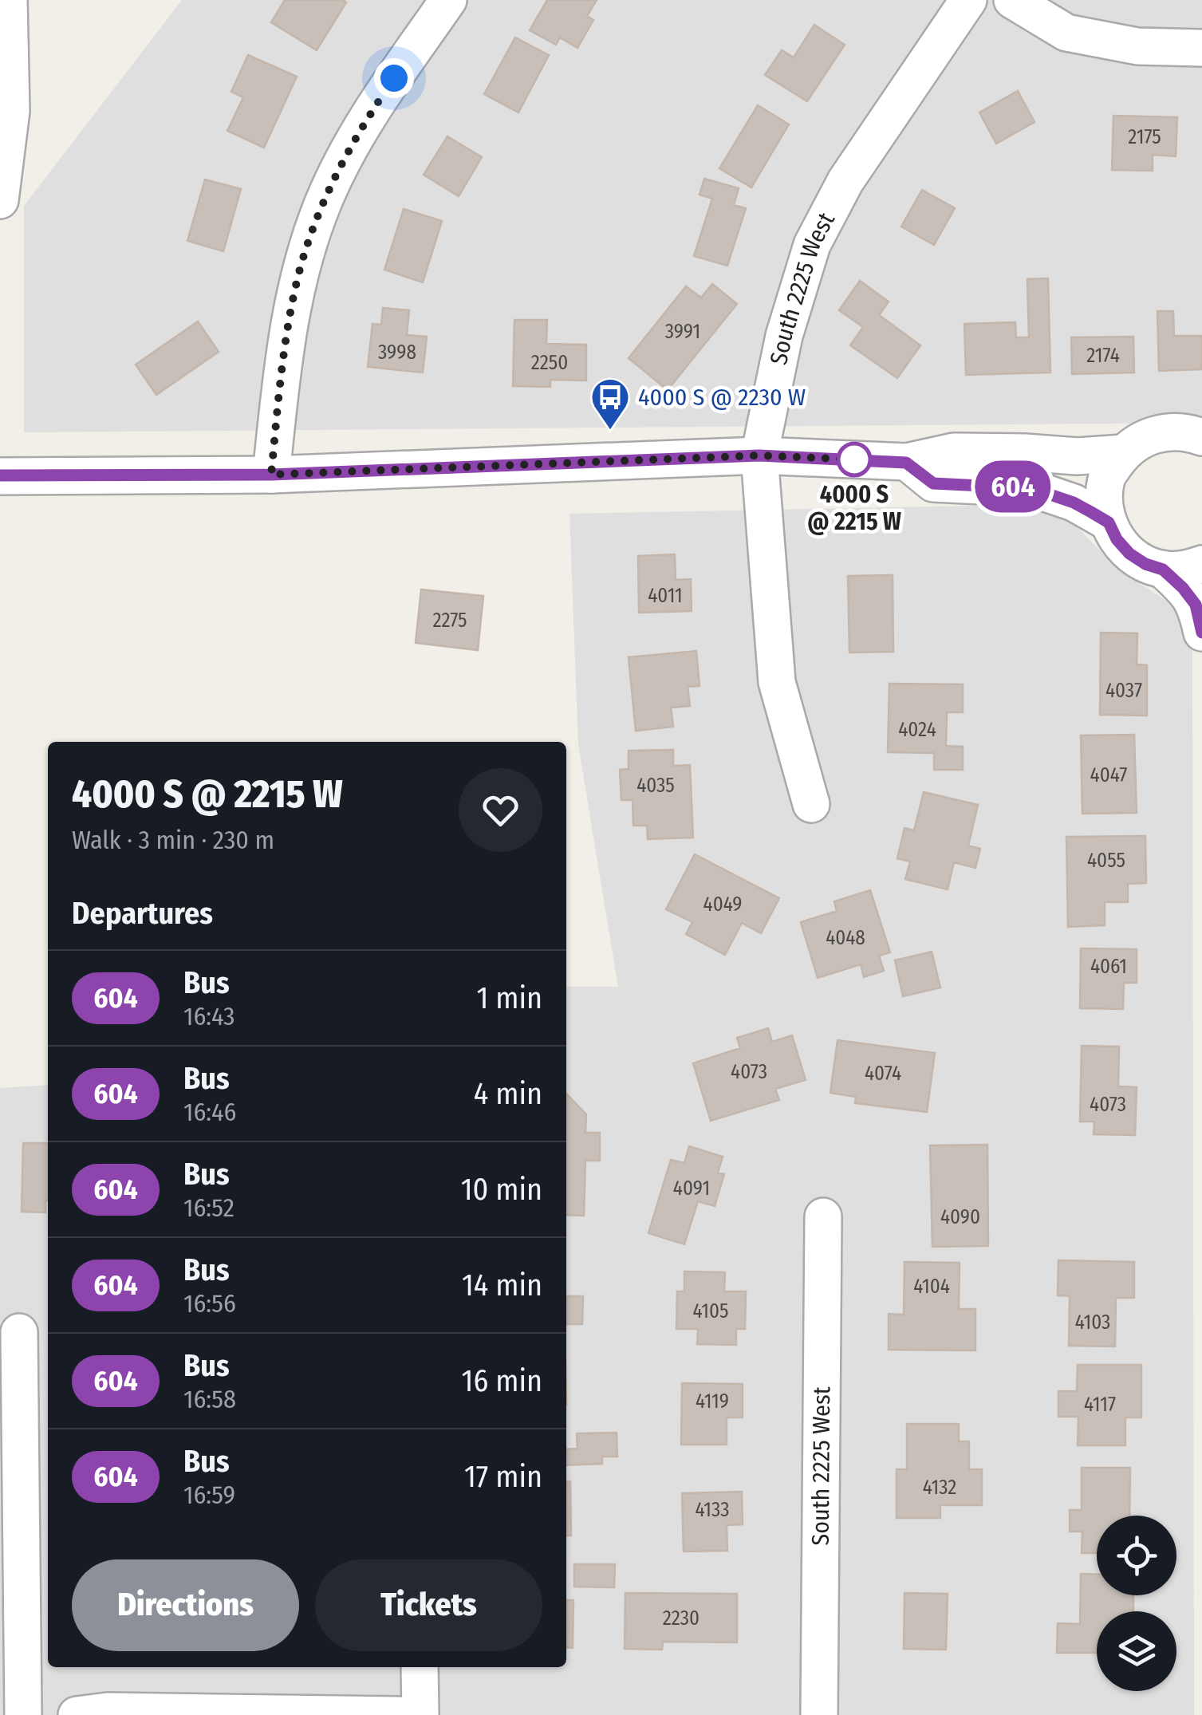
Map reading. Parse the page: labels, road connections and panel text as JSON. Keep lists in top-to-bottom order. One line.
{"streets":{"street":["South 2225 West"]},"places":{"bus stop":["4000 S @ 2230 W"],"other":["4000 S @ 2215 W"]},"lines":["bus line 604"],"house_numbers":["2175","3991","3998","2174","2250","4011","2275","4037","4024","4047","4035","4055","4049","4048","4061","4073","4074","4073","4091","4090","4104","4105","4103","4119","4117","4132","4133","2230"],"page":{"on_map":"604","heading":[["4000 S @ 2215 W","Walk · 3 min · 230 m"],"Departures"],"list":[{"mark":"604","name":"Bus","note":"16:43","value":"1 min"},{"mark":"604","name":"Bus","note":"16:46","value":"4 min"},{"mark":"604","name":"Bus","note":"16:52","value":"10 min"},{"mark":"604","name":"Bus","note":"16:56","value":"14 min"},{"mark":"604","name":"Bus","note":"16:58","value":"16 min"},{"mark":"604","name":"Bus","note":"16:59","value":"17 min"}],"buttons":["Directions","Tickets"]}}
